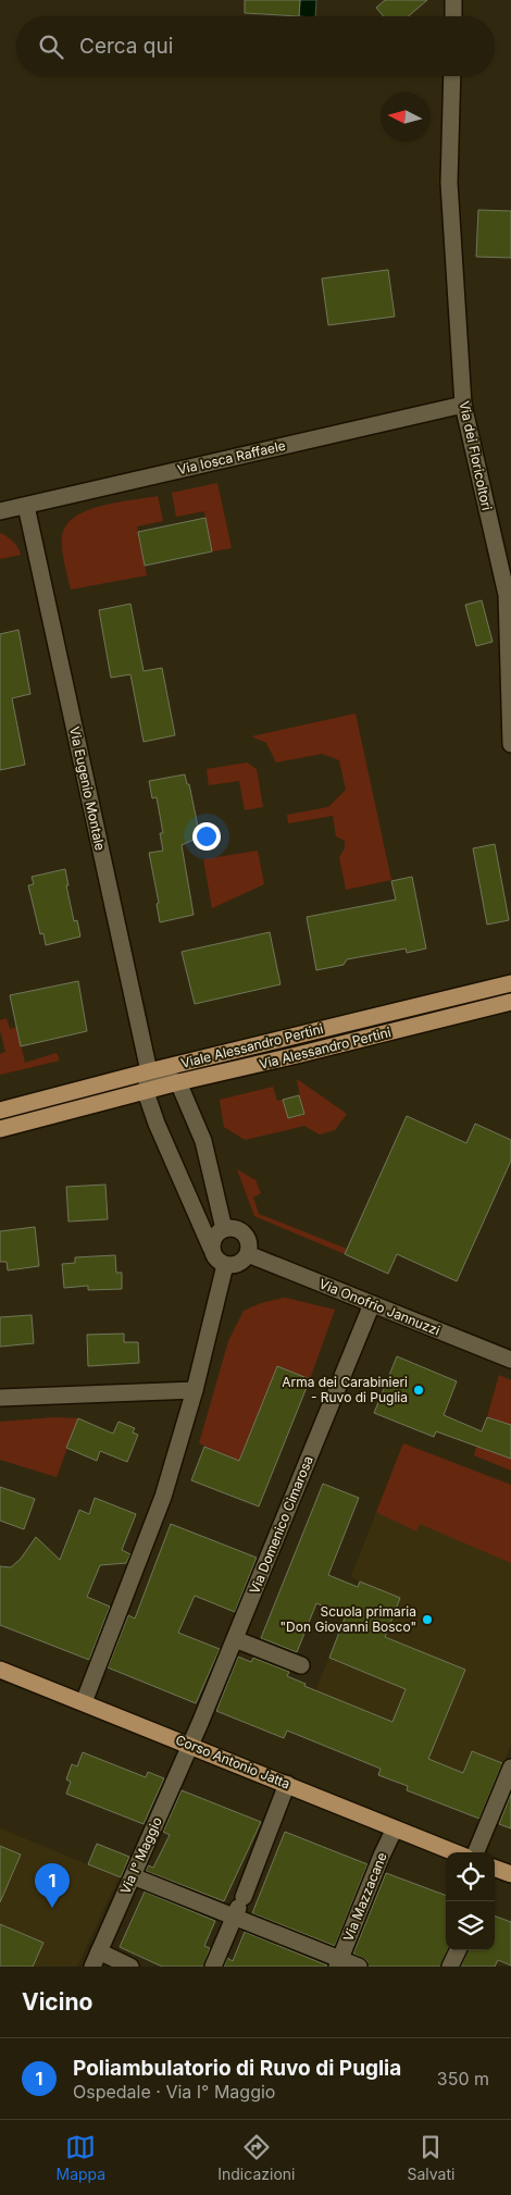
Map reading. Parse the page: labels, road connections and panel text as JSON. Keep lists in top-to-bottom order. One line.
{"streets":{"main road":["Viale Alessandro Pertini","Via Alessandro Pertini","Corso Antonio Jatta"],"street":["Via dei Floricoltori","Via Iosca Raffaele","Via Eugenio Montale","Via Onofrio Jannuzzi","Via Domenico Cimarosa","Via I° Maggio","Via Mazzacane"]},"crossings":[["Via dei Floricoltori","Via Iosca Raffaele"],["Via Iosca Raffaele","Via Eugenio Montale"],["Via Eugenio Montale","Viale Alessandro Pertini"],["Via Onofrio Jannuzzi","Via Domenico Cimarosa"],["Via Domenico Cimarosa","Corso Antonio Jatta"],["Via Domenico Cimarosa","Via I° Maggio"],["Corso Antonio Jatta","Via I° Maggio"],["Corso Antonio Jatta","Via Mazzacane"]],"places":["Arma dei Carabinieri - Ruvo di Puglia","Scuola primaria \"Don Giovanni Bosco\""],"north":"left","page":{"search":"Cerca qui","pins":"1","heading":"Vicino","list":[{"mark":"1","name":"Poliambulatorio di Ruvo di Puglia","note":"Ospedale · Via I° Maggio","value":"350 m"}],"nav":["Mappa","Indicazioni","Salvati"]}}
